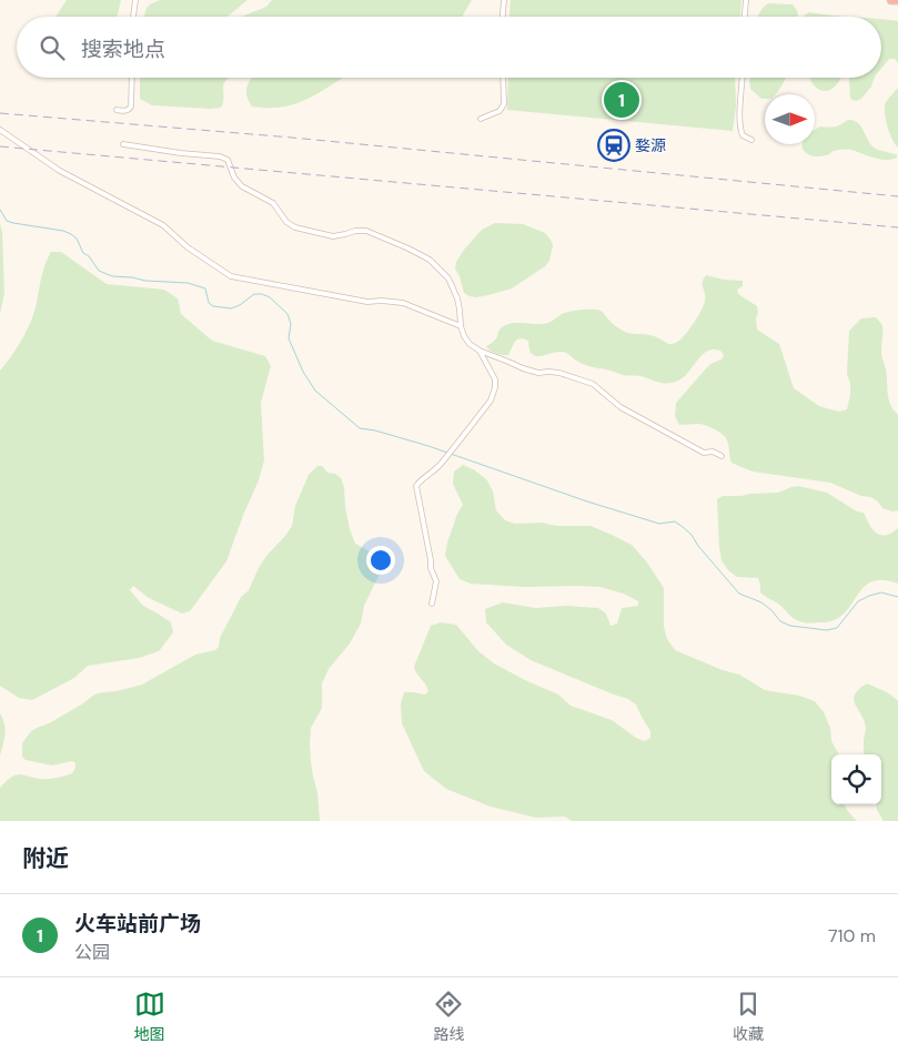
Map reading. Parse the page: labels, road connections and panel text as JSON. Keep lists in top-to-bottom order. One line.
{"places":{"station":["婺源"]},"north":"right","page":{"search":"搜索地点","pins":"1","heading":"附近","list":[{"mark":"1","name":"火车站前广场","note":"公园","value":"710 m"}],"nav":["地图","路线","收藏"]}}
